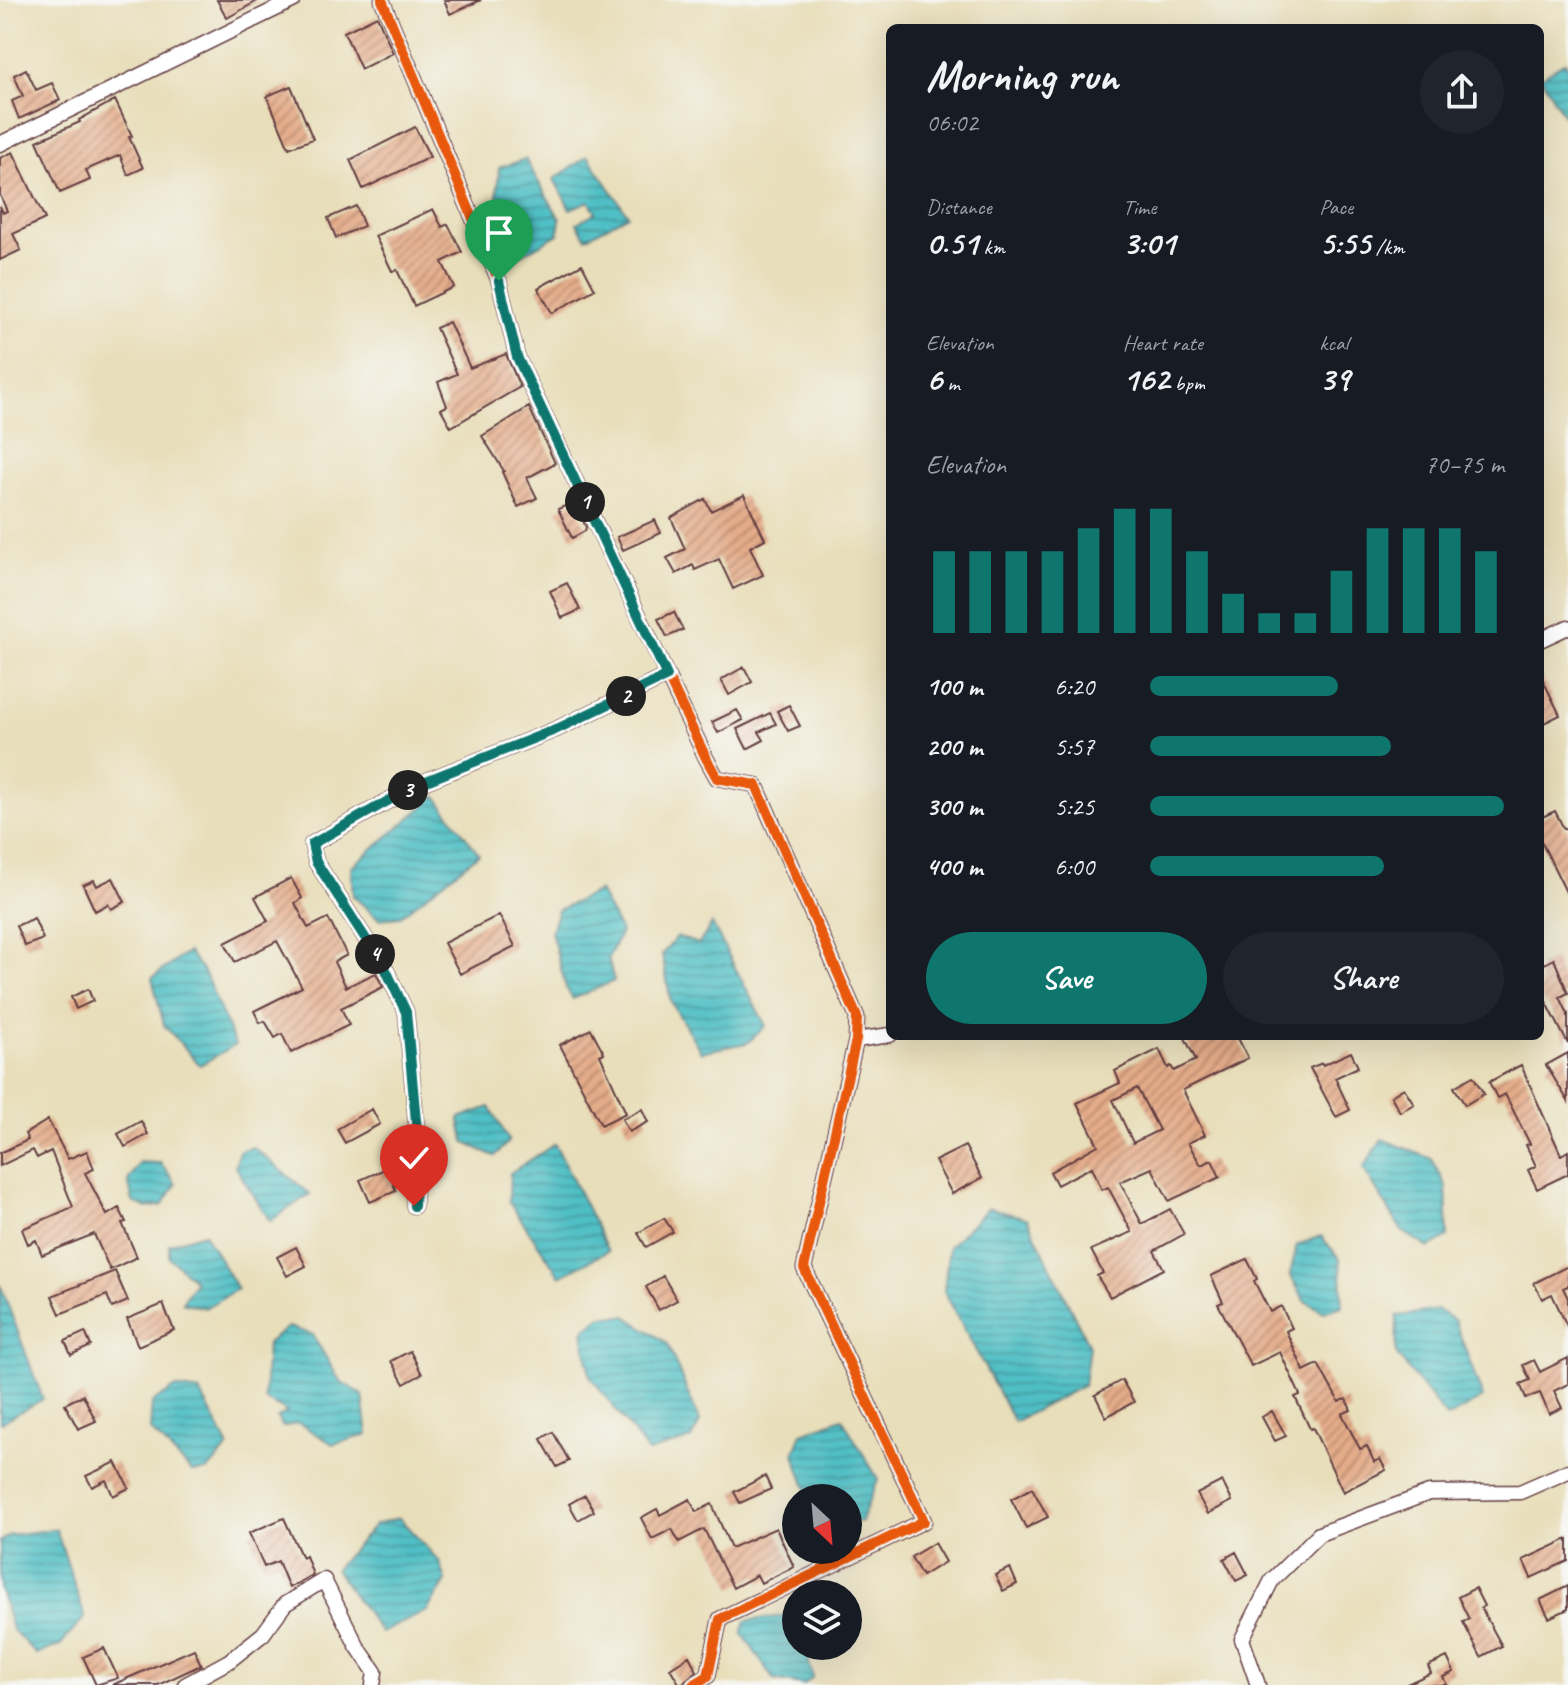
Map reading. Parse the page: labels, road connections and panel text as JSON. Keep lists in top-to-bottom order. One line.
{"north":"bottom right","page":{"heading":["Morning run","06:02"],"stats":[["Distance","0.51 km"],["Time","3:01"],["Pace","5:55 /km"],["Elevation","6 m"],["Heart rate","162 bpm"],["kcal","39"]],"chart":["Elevation","70–75 m"],"pins":["1","2","3","4"],"list":[{"name":"100 m","note":"6:20"},{"name":"200 m","note":"5:57"},{"name":"300 m","note":"5:25"},{"name":"400 m","note":"6:00"}],"buttons":["Save","Share"]}}
